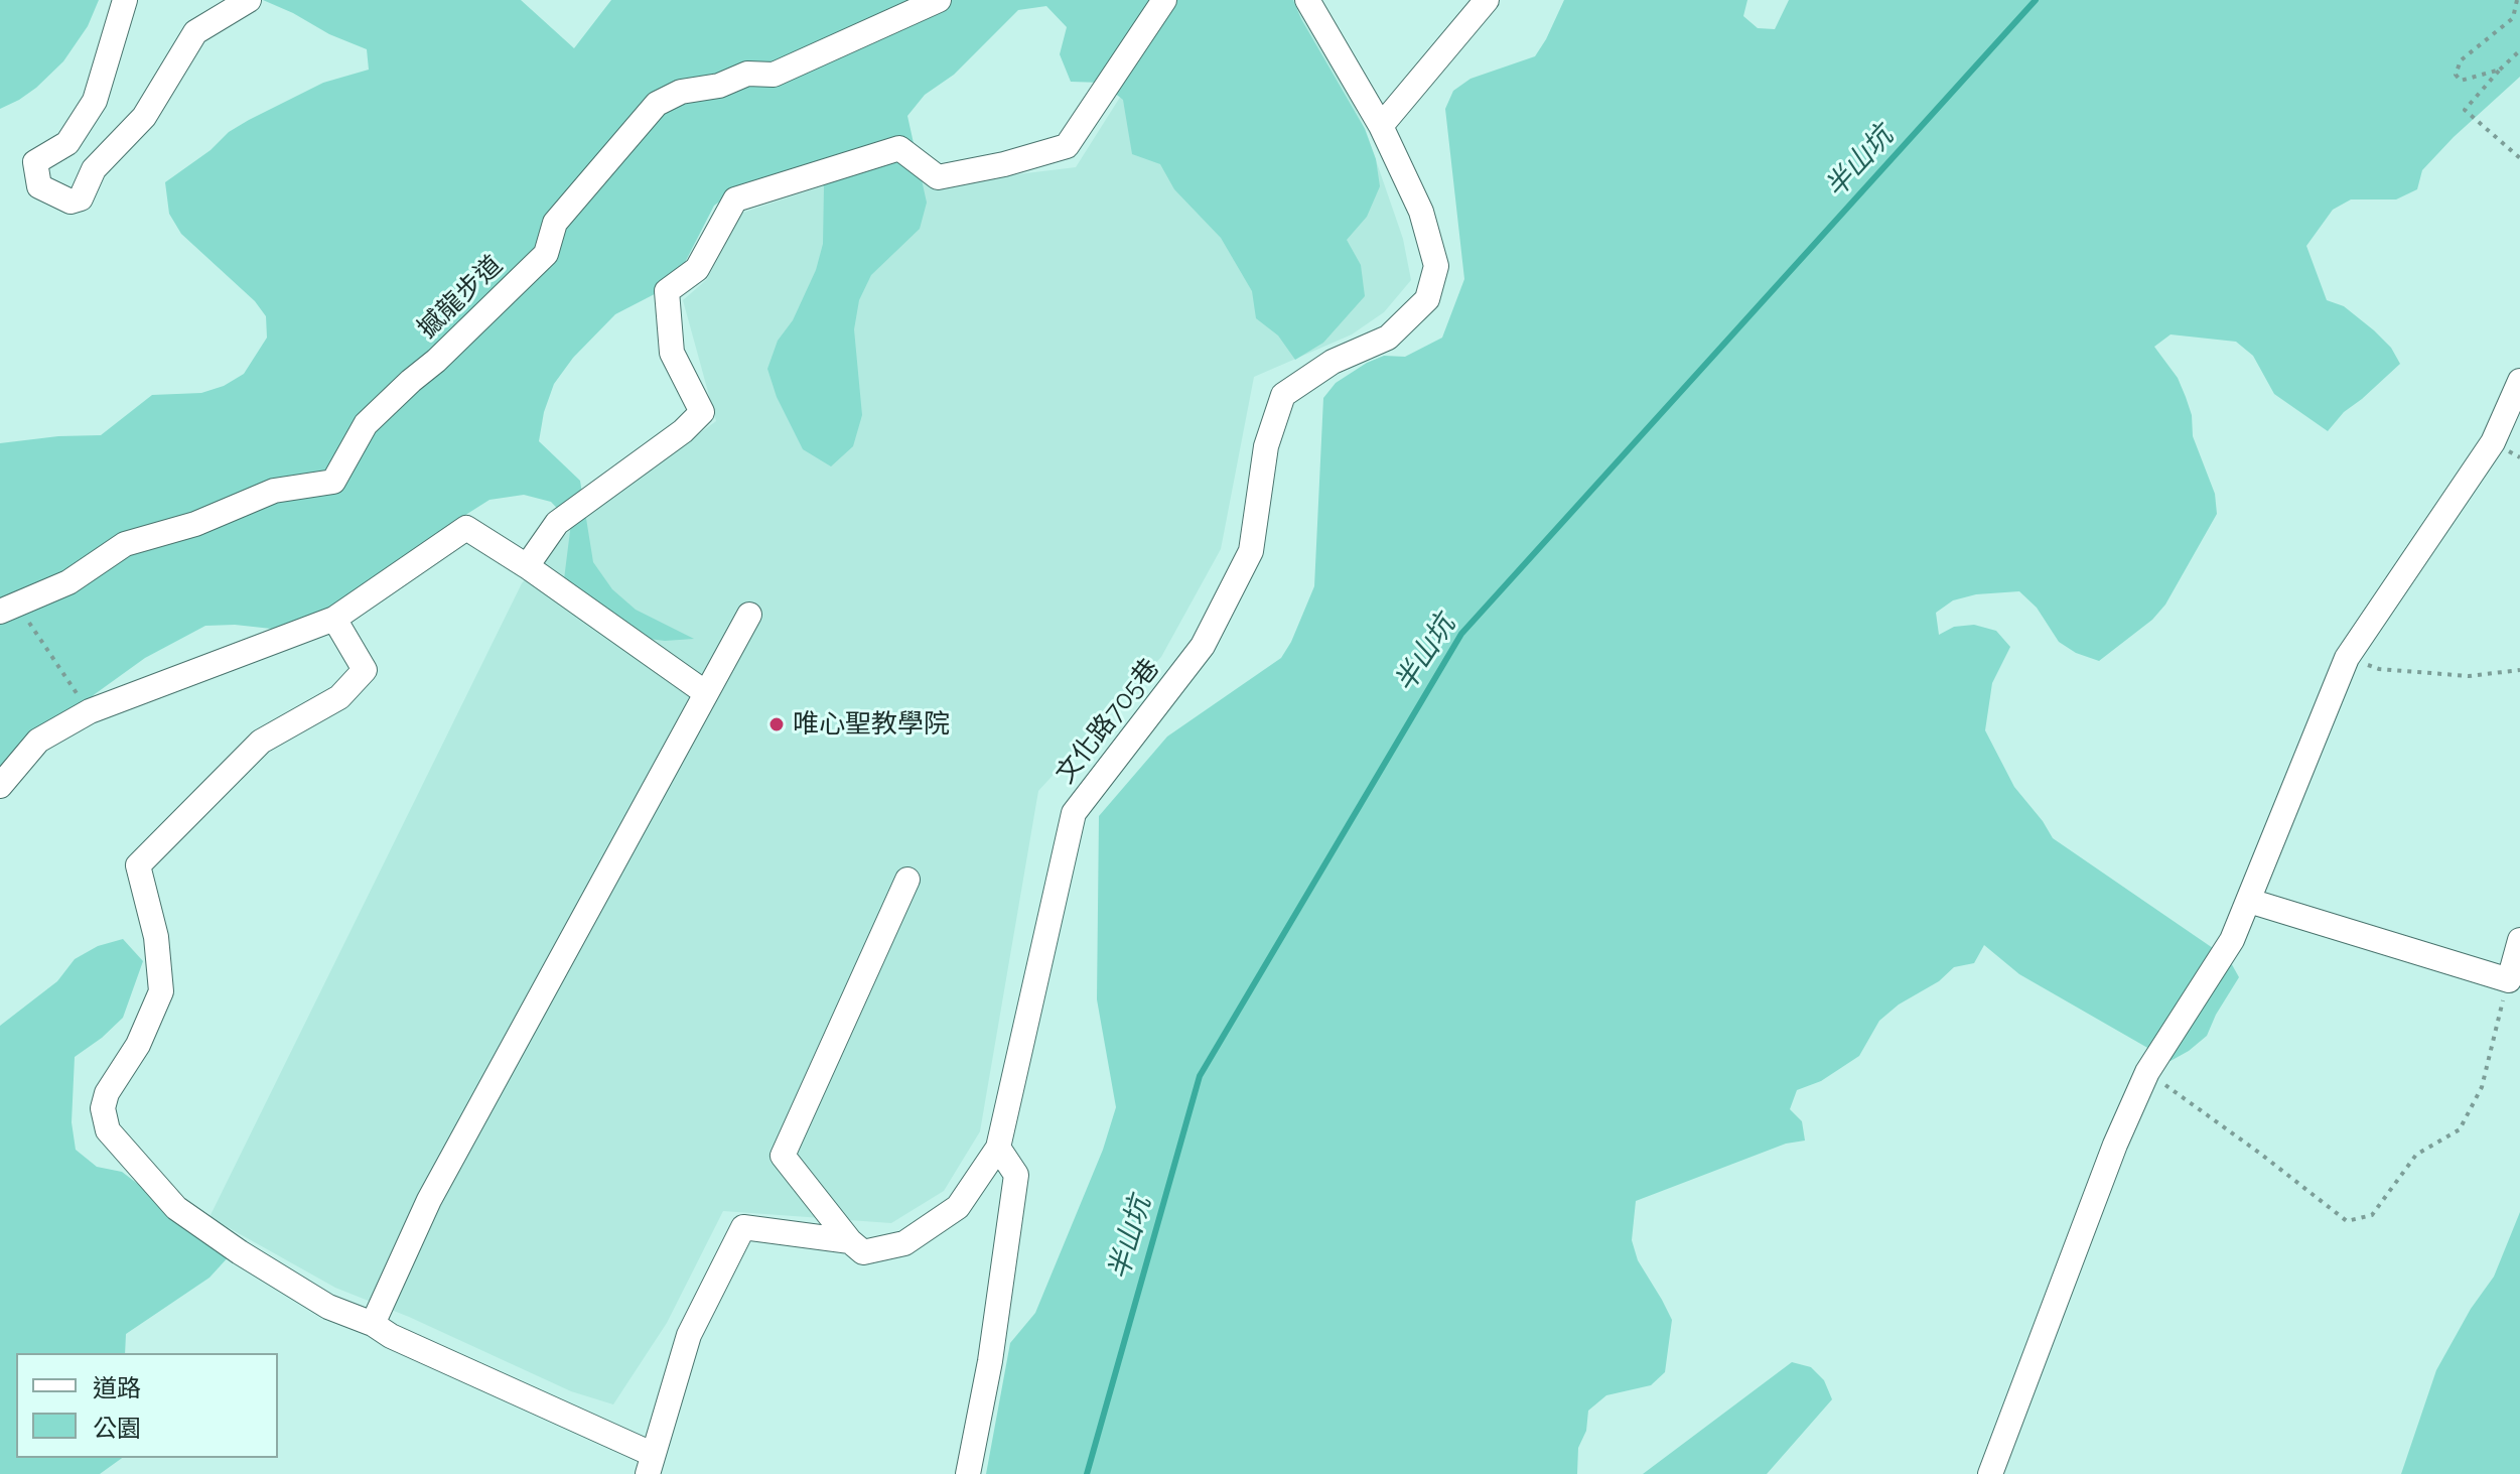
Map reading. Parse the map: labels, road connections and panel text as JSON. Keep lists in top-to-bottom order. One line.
{"streets":{"lane":["撼龍步道","文化路705巷"]},"water":["半山坑"],"places":["唯心聖教學院"],"legend":["道路","公園"]}
